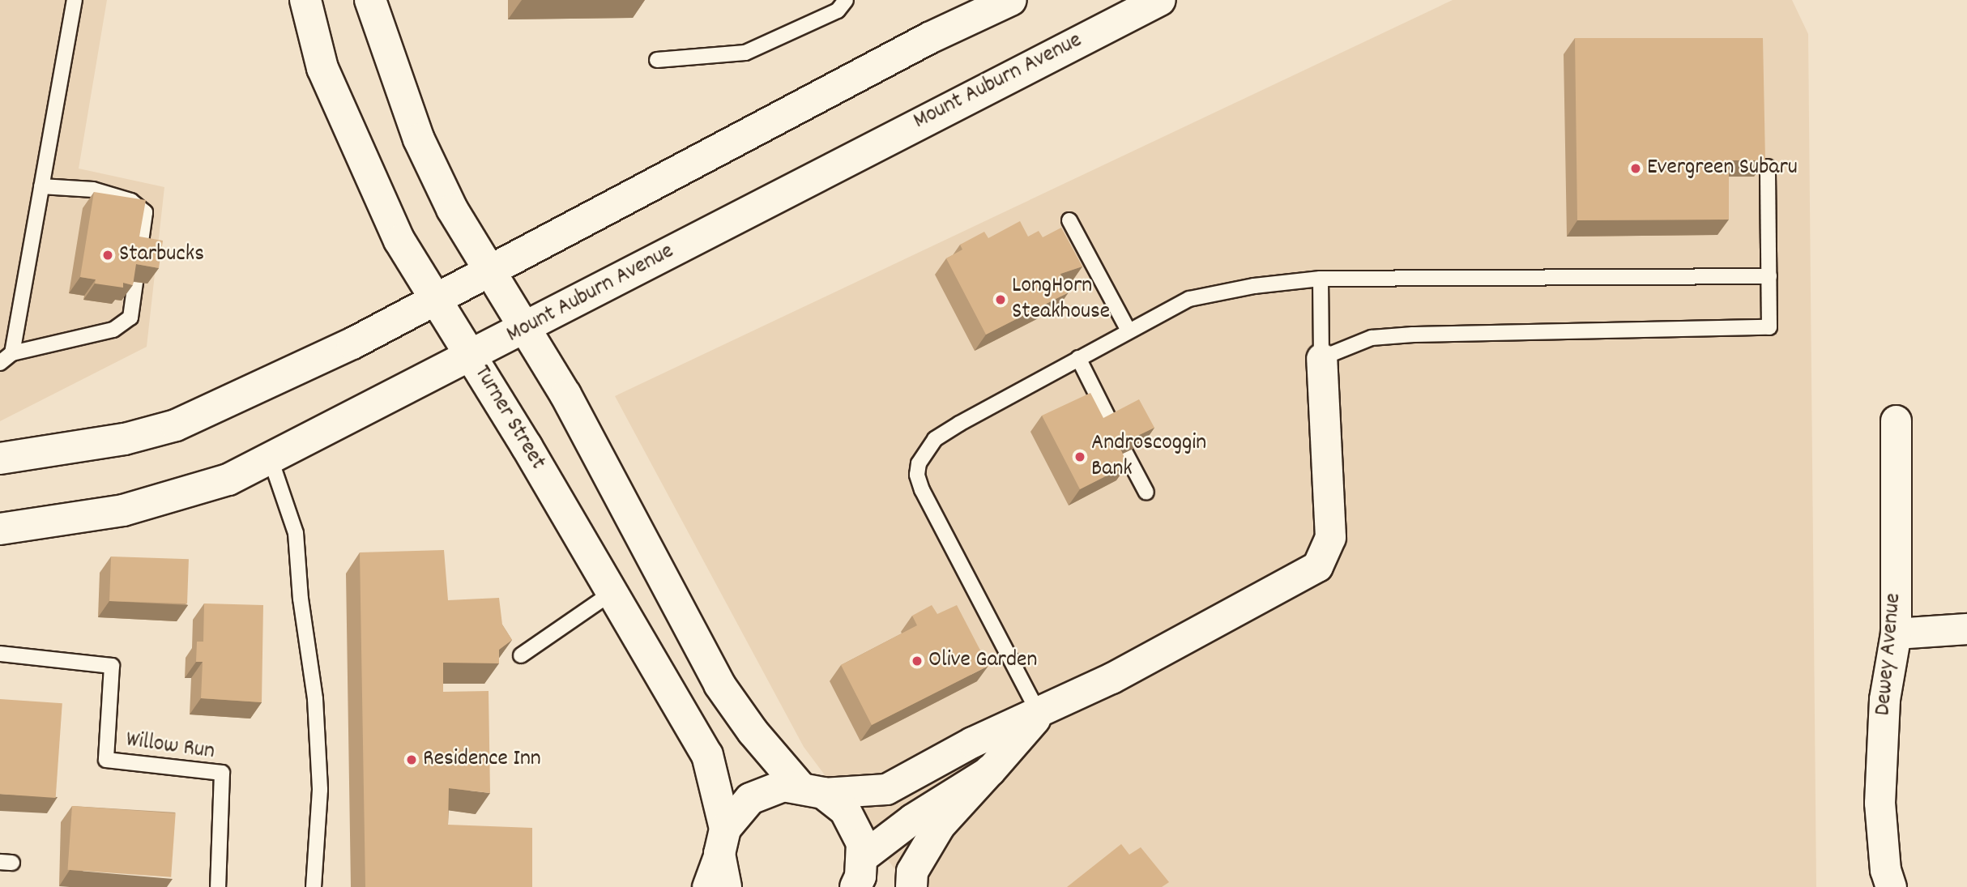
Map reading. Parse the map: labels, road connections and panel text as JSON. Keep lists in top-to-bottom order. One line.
{"streets":{"main road":["Mount Auburn Avenue","Turner Street"],"street":["Dewey Avenue"],"lane":["Willow Run"]},"crossings":[["Mount Auburn Avenue","Turner Street"]],"places":["Evergreen Subaru","Starbucks","LongHorn Steakhouse","Androscoggin Bank","Olive Garden","Residence Inn"]}
